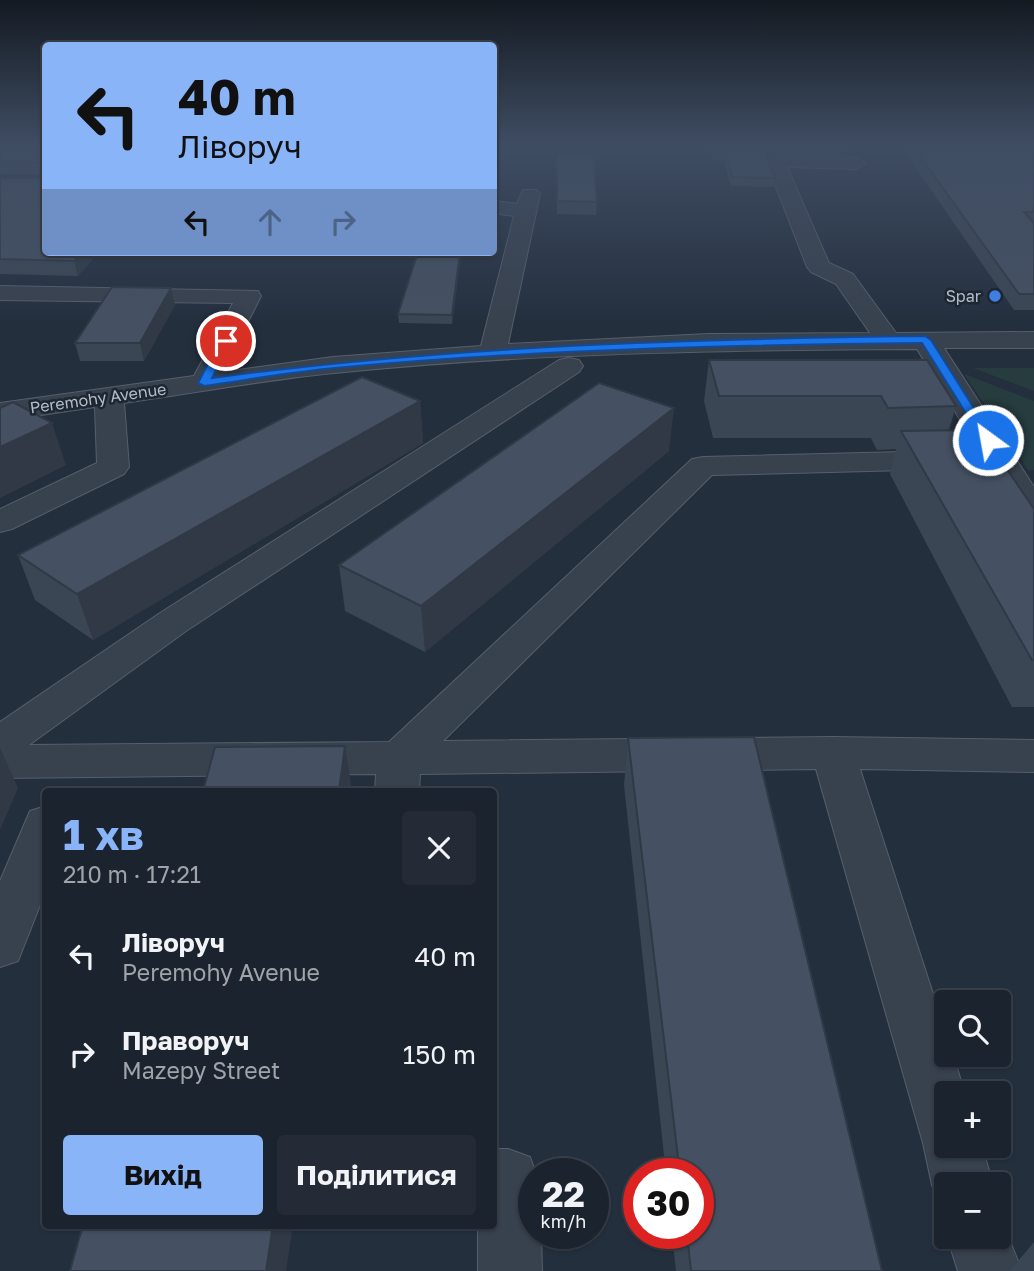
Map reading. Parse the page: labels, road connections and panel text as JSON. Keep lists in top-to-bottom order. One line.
{"streets":{"street":["Peremohy Avenue"]},"places":["Spar"],"page":{"turn":["40 m","Ліворуч"],"heading":["1 хв","210 m · 17:21"],"list":[{"name":"Ліворуч","note":"Peremohy Avenue","value":"40 m"},{"name":"Праворуч","note":"Mazepy Street","value":"150 m"}],"map_buttons":["+","−"],"buttons":["Вихід","Поділитися"],"speed":"22 km/h","limit":"30"}}
